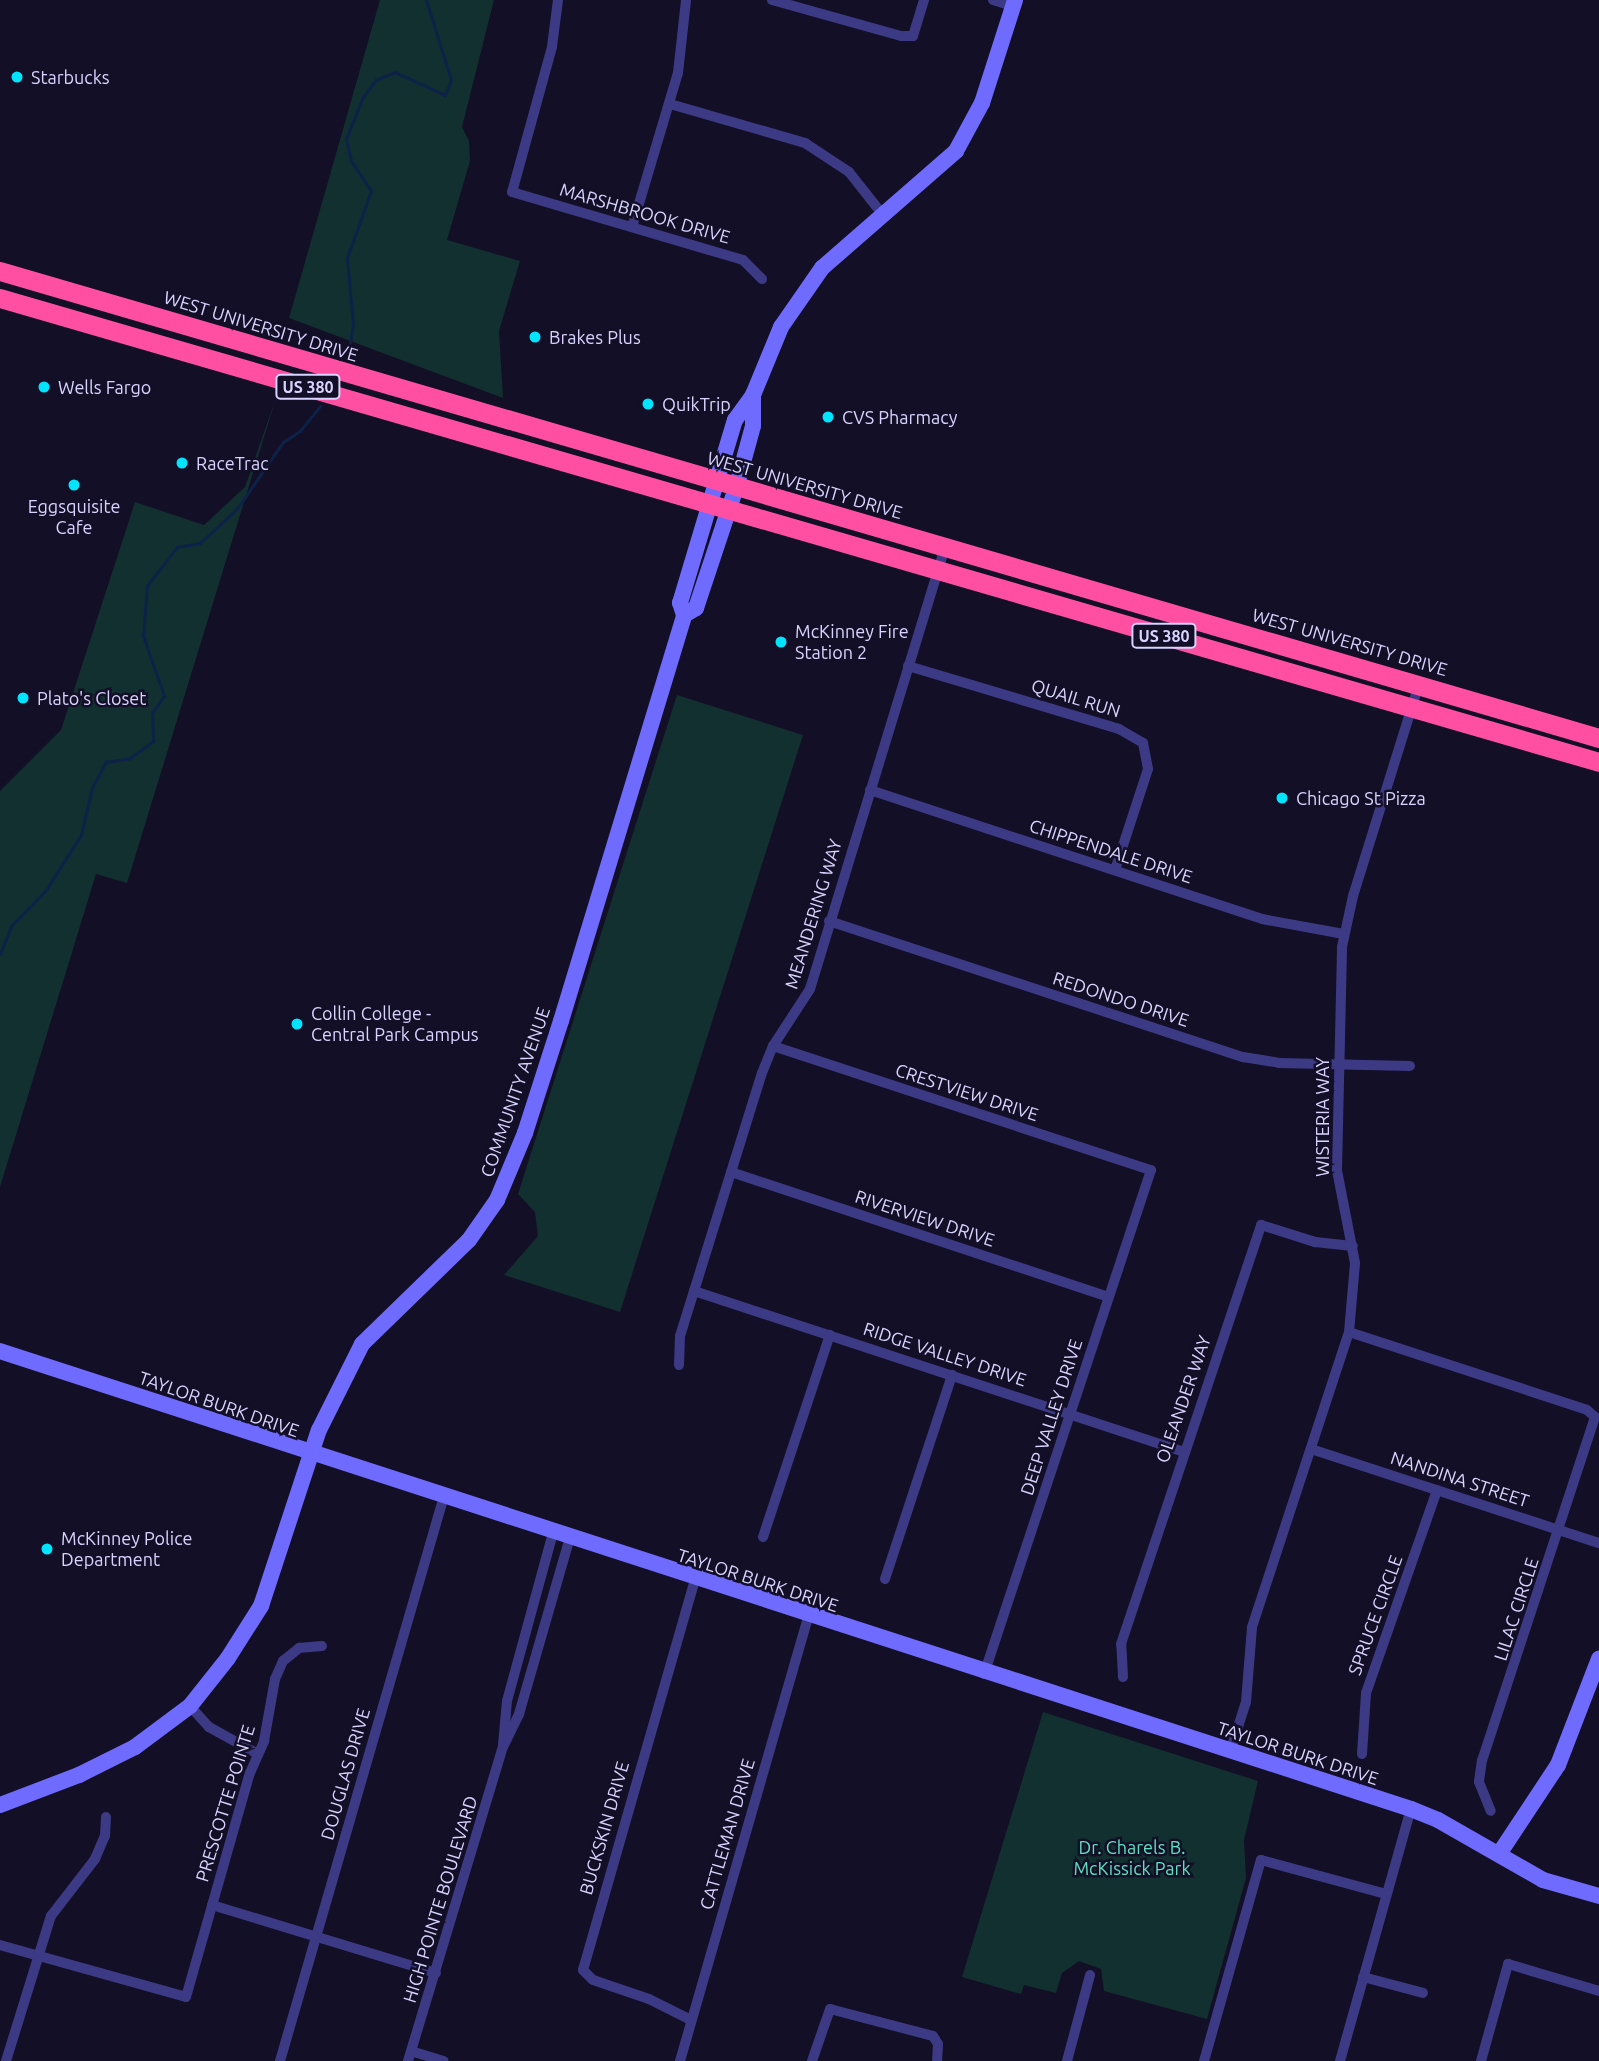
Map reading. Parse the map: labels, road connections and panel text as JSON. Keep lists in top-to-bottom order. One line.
{"streets":{"highway":["WEST UNIVERSITY DRIVE","US 380"],"street":["MARSHBROOK DRIVE","QUAIL RUN","CHIPPENDALE DRIVE","MEANDERING WAY","REDONDO DRIVE","COMMUNITY AVENUE","CRESTVIEW DRIVE","WISTERIA WAY","RIVERVIEW DRIVE","RIDGE VALLEY DRIVE","OLEANDER WAY","TAYLOR BURK DRIVE","DEEP VALLEY DRIVE","NANDINA STREET","LILAC CIRCLE","SPRUCE CIRCLE","DOUGLAS DRIVE","PRESCOTTE POINTE","BUCKSKIN DRIVE","CATTLEMAN DRIVE","HIGH POINTE BOULEVARD"]},"crossings":[["WEST UNIVERSITY DRIVE","MEANDERING WAY"],["WEST UNIVERSITY DRIVE","COMMUNITY AVENUE"],["WEST UNIVERSITY DRIVE","WISTERIA WAY"],["US 380","MEANDERING WAY"],["US 380","COMMUNITY AVENUE"],["US 380","WISTERIA WAY"],["QUAIL RUN","CHIPPENDALE DRIVE"],["QUAIL RUN","MEANDERING WAY"],["CHIPPENDALE DRIVE","MEANDERING WAY"],["CHIPPENDALE DRIVE","WISTERIA WAY"],["MEANDERING WAY","REDONDO DRIVE"],["MEANDERING WAY","CRESTVIEW DRIVE"],["MEANDERING WAY","RIVERVIEW DRIVE"],["MEANDERING WAY","RIDGE VALLEY DRIVE"],["REDONDO DRIVE","WISTERIA WAY"],["COMMUNITY AVENUE","TAYLOR BURK DRIVE"],["CRESTVIEW DRIVE","DEEP VALLEY DRIVE"],["WISTERIA WAY","OLEANDER WAY"],["WISTERIA WAY","TAYLOR BURK DRIVE"],["WISTERIA WAY","NANDINA STREET"],["WISTERIA WAY","LILAC CIRCLE"],["RIVERVIEW DRIVE","DEEP VALLEY DRIVE"],["RIDGE VALLEY DRIVE","OLEANDER WAY"],["RIDGE VALLEY DRIVE","DEEP VALLEY DRIVE"],["TAYLOR BURK DRIVE","DEEP VALLEY DRIVE"],["TAYLOR BURK DRIVE","DOUGLAS DRIVE"],["TAYLOR BURK DRIVE","BUCKSKIN DRIVE"],["TAYLOR BURK DRIVE","CATTLEMAN DRIVE"],["TAYLOR BURK DRIVE","HIGH POINTE BOULEVARD"],["NANDINA STREET","LILAC CIRCLE"],["NANDINA STREET","SPRUCE CIRCLE"],["BUCKSKIN DRIVE","CATTLEMAN DRIVE"]],"parks":["Dr. Charels B. McKissick Park"],"places":["Starbucks","Brakes Plus","Wells Fargo","QuikTrip","CVS Pharmacy","RaceTrac","Eggsquisite Cafe","McKinney Fire Station 2","Plato's Closet","Chicago St Pizza","Collin College - Central Park Campus","McKinney Police Department"]}
